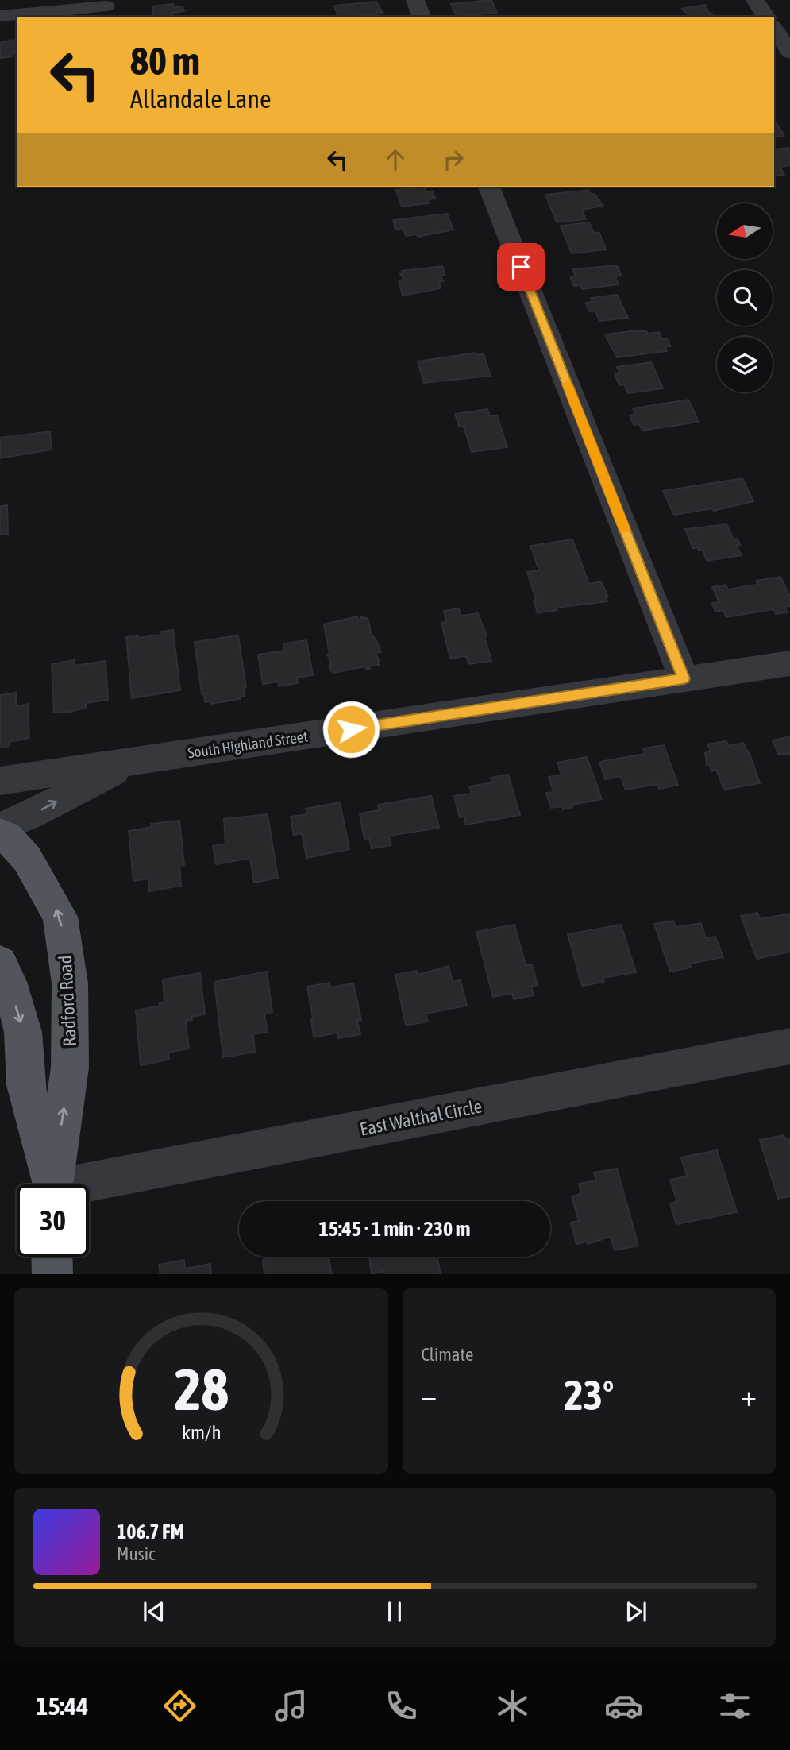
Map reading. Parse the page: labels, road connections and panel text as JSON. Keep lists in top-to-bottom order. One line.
{"streets":{"main road":["Radford Road"],"street":["South Highland Street","East Walthal Circle"]},"north":"left","page":{"turn":["80 m","Allandale Lane"],"limit":"30","trip":"15:45 · 1 min · 230 m","tile":"Climate","heat":["−","23°","+"],"song":["106.7 FM","Music"],"tabs":"15:44","gauge":["28","km/h"]}}
